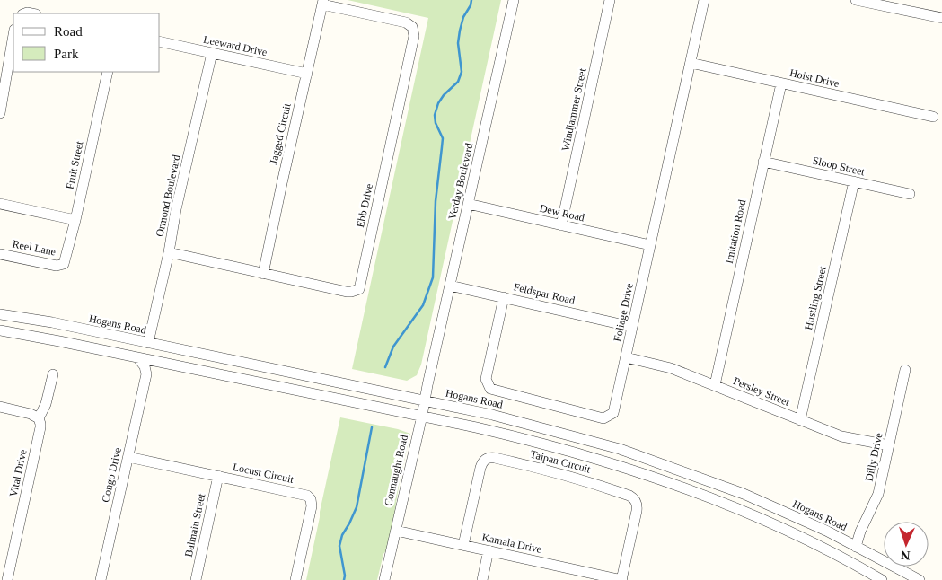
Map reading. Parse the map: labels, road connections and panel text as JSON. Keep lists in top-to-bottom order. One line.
{"streets":{"street":["Leeward Drive","Hoist Drive","Windjammer Street","Jagged Circuit","Fruit Street","Sloop Street","Verday Boulevard","Ormond Boulevard","Ebb Drive","Dew Road","Imitation Road","Reel Lane","Feldspar Road","Hustling Street","Foliage Drive","Hogans Road","Persley Street","Dilly Drive","Taipan Circuit","Connaught Road","Vital Drive","Locust Circuit","Congo Drive","Balmain Street","Kamala Drive"]},"crossings":[["Leeward Drive","Jagged Circuit"],["Leeward Drive","Ormond Boulevard"],["Hoist Drive","Imitation Road"],["Hoist Drive","Foliage Drive"],["Windjammer Street","Dew Road"],["Jagged Circuit","Ebb Drive"],["Fruit Street","Reel Lane"],["Sloop Street","Imitation Road"],["Sloop Street","Hustling Street"],["Verday Boulevard","Dew Road"],["Verday Boulevard","Feldspar Road"],["Verday Boulevard","Connaught Road"],["Ormond Boulevard","Ebb Drive"],["Ormond Boulevard","Hogans Road"],["Dew Road","Foliage Drive"],["Imitation Road","Persley Street"],["Feldspar Road","Foliage Drive"],["Hustling Street","Persley Street"],["Foliage Drive","Persley Street"],["Hogans Road","Dilly Drive"],["Hogans Road","Connaught Road"],["Persley Street","Dilly Drive"],["Taipan Circuit","Kamala Drive"],["Connaught Road","Kamala Drive"],["Locust Circuit","Congo Drive"],["Locust Circuit","Balmain Street"]],"legend":["Road","Park"],"north":"bottom"}
